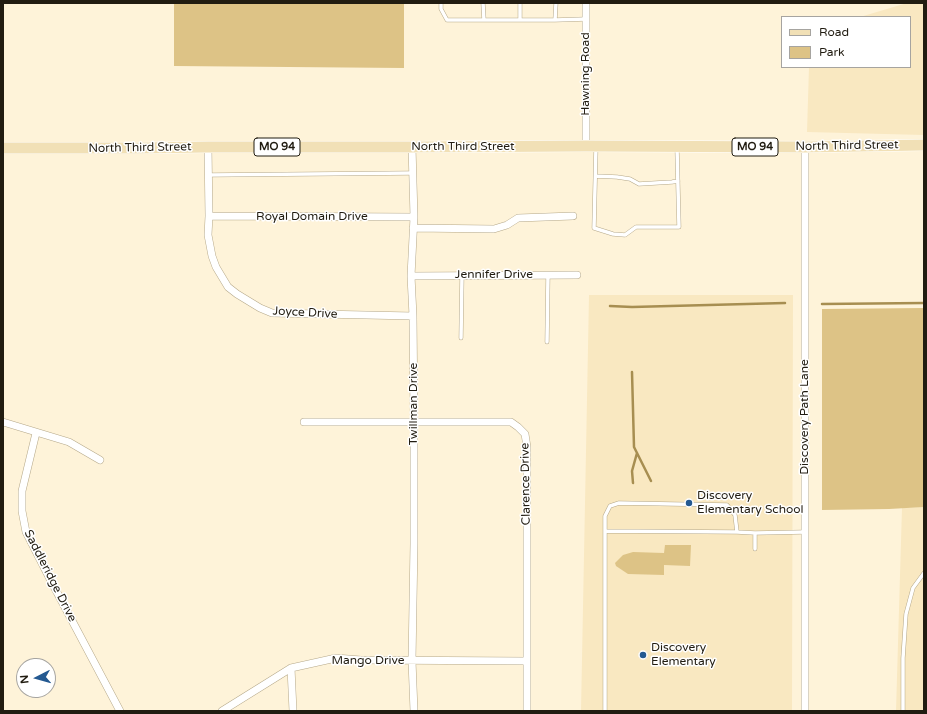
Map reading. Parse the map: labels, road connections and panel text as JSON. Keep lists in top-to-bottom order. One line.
{"streets":{"main road":["North Third Street","MO 94"],"street":["Hawning Road","Royal Domain Drive","Jennifer Drive","Joyce Drive","Twillman Drive","Discovery Path Lane","Clarence Drive","Saddleridge Drive","Mango Drive"]},"crossings":[["Hawning Road","North Third Street"],["North Third Street","Joyce Drive"],["North Third Street","Twillman Drive"],["North Third Street","Discovery Path Lane"],["Royal Domain Drive","Joyce Drive"],["Royal Domain Drive","Twillman Drive"],["Jennifer Drive","Twillman Drive"],["Joyce Drive","Twillman Drive"],["Twillman Drive","Clarence Drive"],["Twillman Drive","Mango Drive"],["Clarence Drive","Mango Drive"]],"places":["Discovery Elementary School","Discovery Elementary"],"legend":["Road","Park"],"north":"left"}
